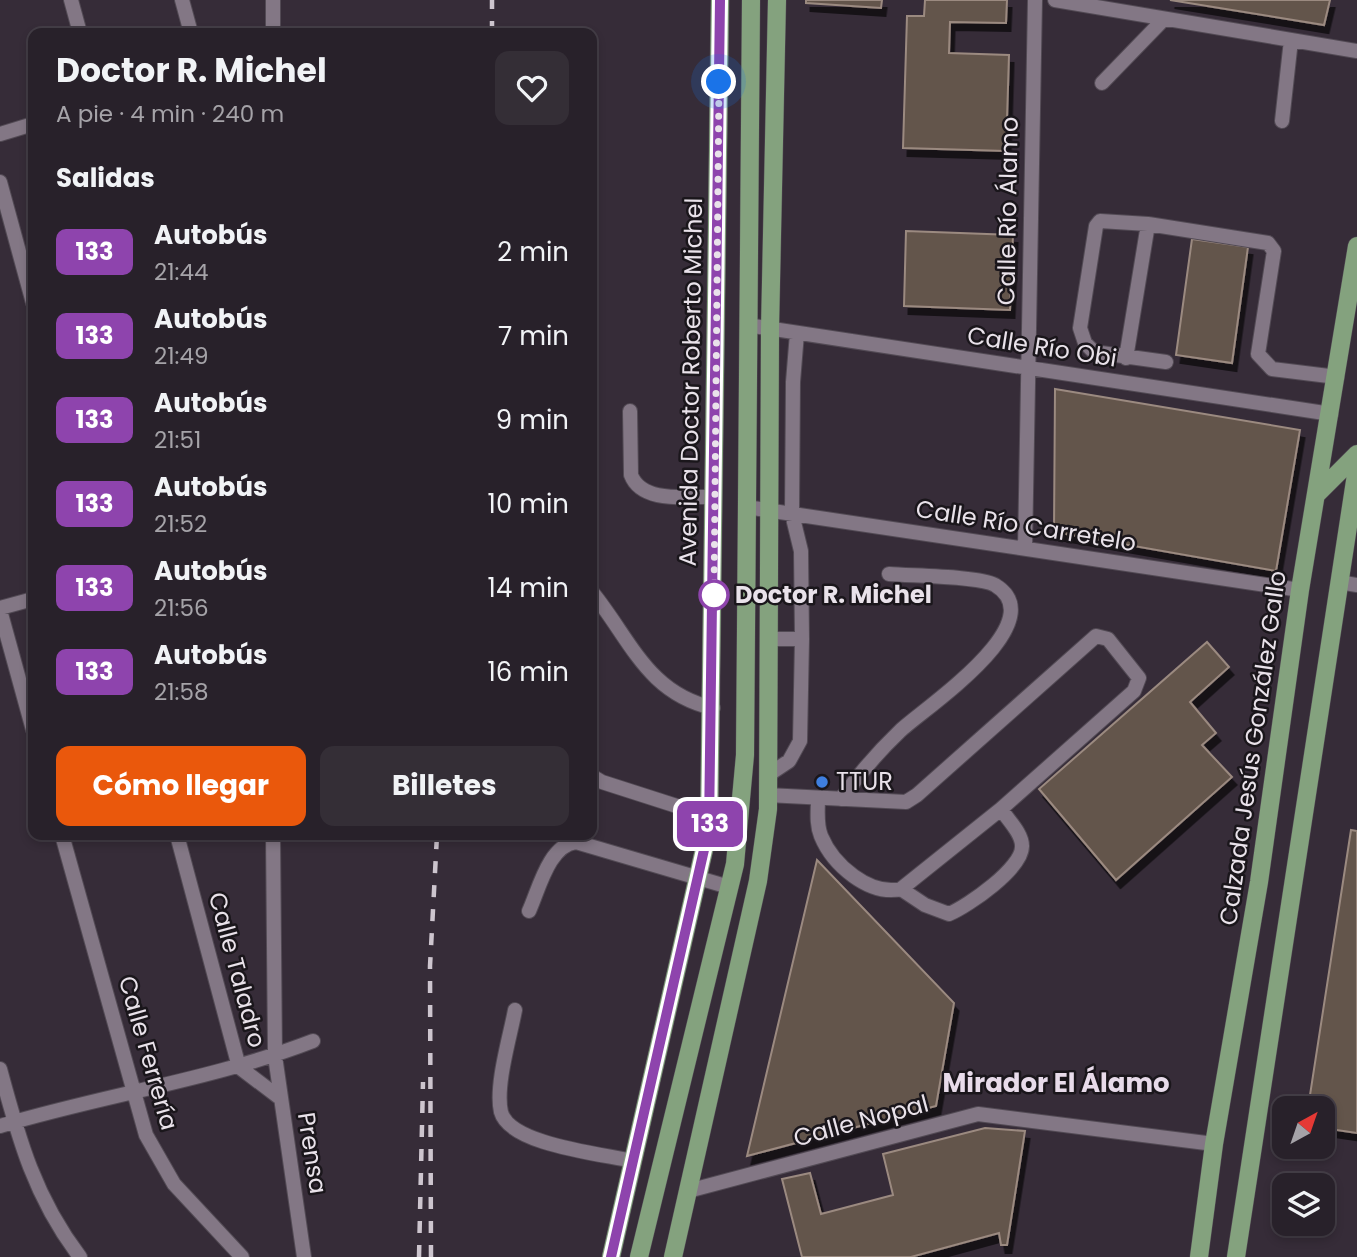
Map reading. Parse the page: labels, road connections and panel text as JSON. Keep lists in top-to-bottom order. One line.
{"streets":{"main road":["Avenida Doctor Roberto Michel","Calzada Jesús González Gallo"],"street":["Calle Río Álamo","Calle Río Obi","Calle Río Carretelo","Calle Taladro","Calle Ferrería","Calle Nopal","Prensa"]},"crossings":[["Calle Río Álamo","Calle Río Obi"],["Calle Río Álamo","Calle Río Carretelo"],["Calle Río Obi","Calzada Jesús González Gallo"],["Calle Río Carretelo","Calzada Jesús González Gallo"],["Calzada Jesús González Gallo","Calle Nopal"],["Calle Taladro","Prensa"]],"districts":["Mirador El Álamo"],"places":["Doctor R. Michel","TTUR"],"lines":["bus line 133"],"north":"top right","page":{"on_map":"133","heading":[["Doctor R. Michel","A pie · 4 min · 240 m"],"Salidas"],"list":[{"mark":"133","name":"Autobús","note":"21:44","value":"2 min"},{"mark":"133","name":"Autobús","note":"21:49","value":"7 min"},{"mark":"133","name":"Autobús","note":"21:51","value":"9 min"},{"mark":"133","name":"Autobús","note":"21:52","value":"10 min"},{"mark":"133","name":"Autobús","note":"21:56","value":"14 min"},{"mark":"133","name":"Autobús","note":"21:58","value":"16 min"}],"buttons":["Cómo llegar","Billetes"]}}
